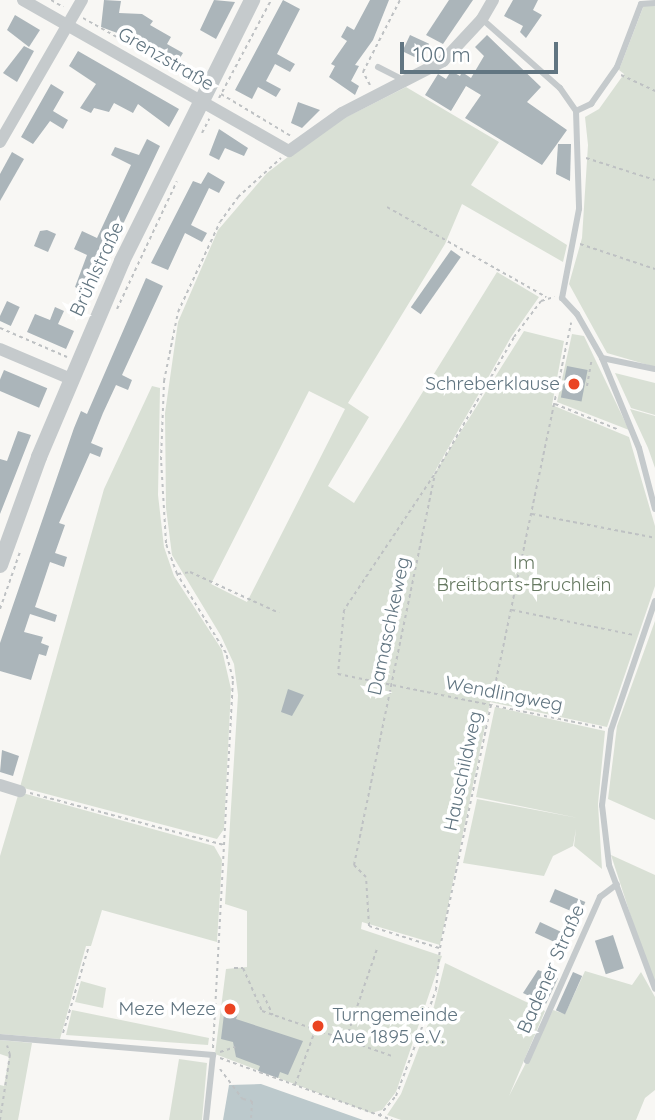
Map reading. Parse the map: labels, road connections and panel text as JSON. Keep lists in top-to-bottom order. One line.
{"streets":{"street":["Grenzstraße","Brühlstraße"],"lane":["Badener Straße"],"path":["Damaschkeweg","Wendlingweg","Hauschildweg"]},"crossings":[["Grenzstraße","Brühlstraße"],["Damaschkeweg","Wendlingweg"],["Damaschkeweg","Hauschildweg"],["Wendlingweg","Hauschildweg"]],"parks":["Im Breitbarts-Bruchlein"],"places":["Schreberklause","Meze Meze","Turngemeinde Aue 1895 e.V."],"scale_bar":"100 m"}
